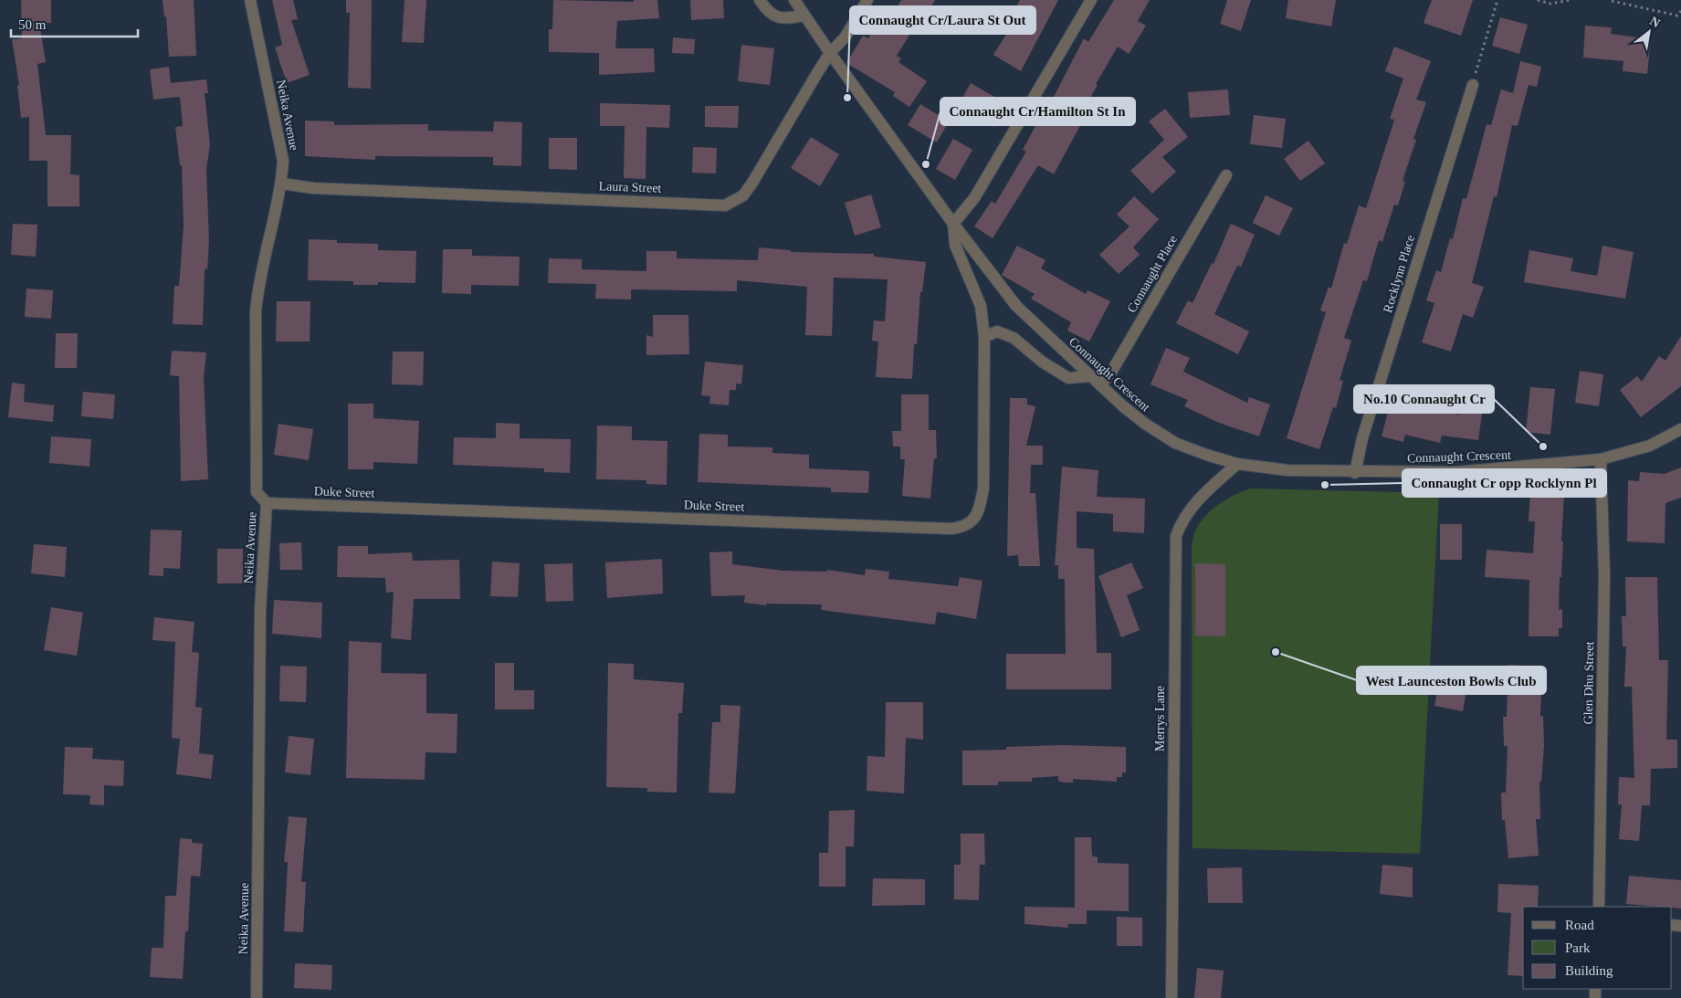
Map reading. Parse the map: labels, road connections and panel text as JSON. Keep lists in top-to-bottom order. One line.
{"streets":{"street":["Neika Avenue","Laura Street","Connaught Place","Rocklynn Place","Connaught Crescent","Duke Street","Glen Dhu Street","Merrys Lane"]},"crossings":[["Neika Avenue","Laura Street"],["Neika Avenue","Duke Street"],["Laura Street","Connaught Crescent"],["Connaught Place","Connaught Crescent"],["Rocklynn Place","Connaught Crescent"],["Connaught Crescent","Duke Street"],["Connaught Crescent","Glen Dhu Street"],["Connaught Crescent","Merrys Lane"]],"places":["Connaught Cr/Laura St Out","Connaught Cr/Hamilton St In","No.10 Connaught Cr","Connaught Cr opp Rocklynn Pl","West Launceston Bowls Club"],"legend":["Road","Park","Building"],"scale_bar":"50 m","north":"top right"}
